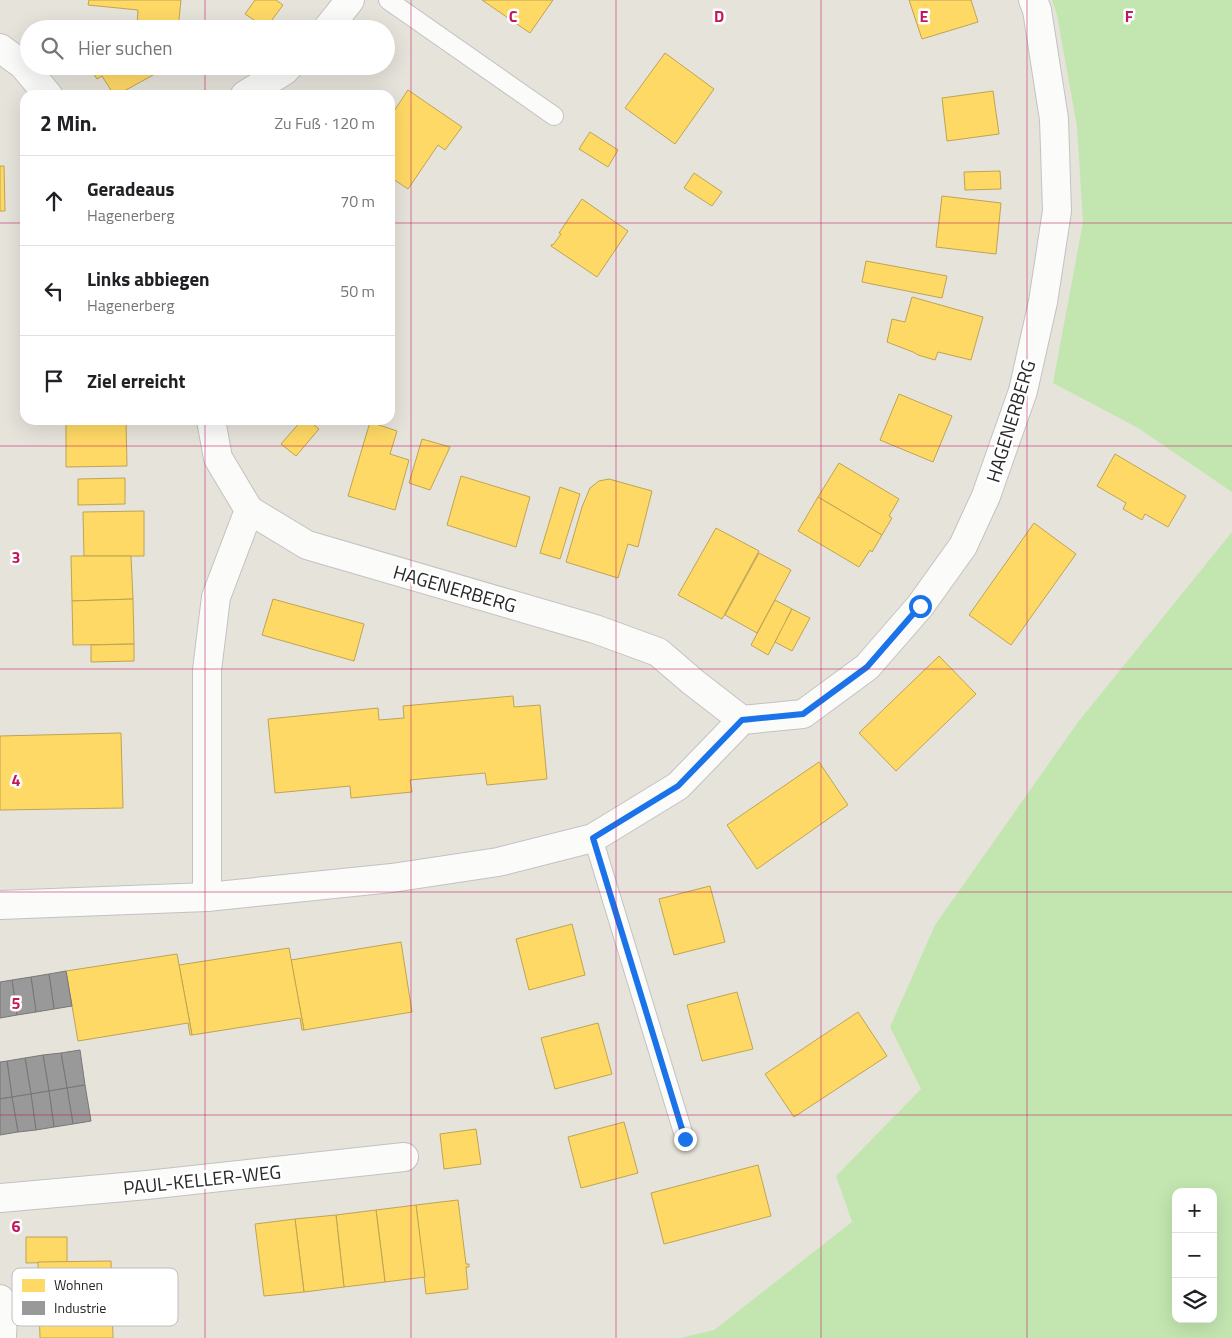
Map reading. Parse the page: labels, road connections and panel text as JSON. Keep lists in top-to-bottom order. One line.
{"streets":{"street":["HAGENERBERG","PAUL-KELLER-WEG"]},"legend":["Wohnen","Industrie"],"page":{"search":"Hier suchen","heading":["2 Min.","Zu Fuß · 120 m"],"list":[["Geradeaus","Hagenerberg","70 m"],["Links abbiegen","Hagenerberg","50 m"],"Ziel erreicht"],"map_buttons":["+","−"]},"grid":{"columns":["C","D","E","F"],"rows":["3","4","5","6"]}}
